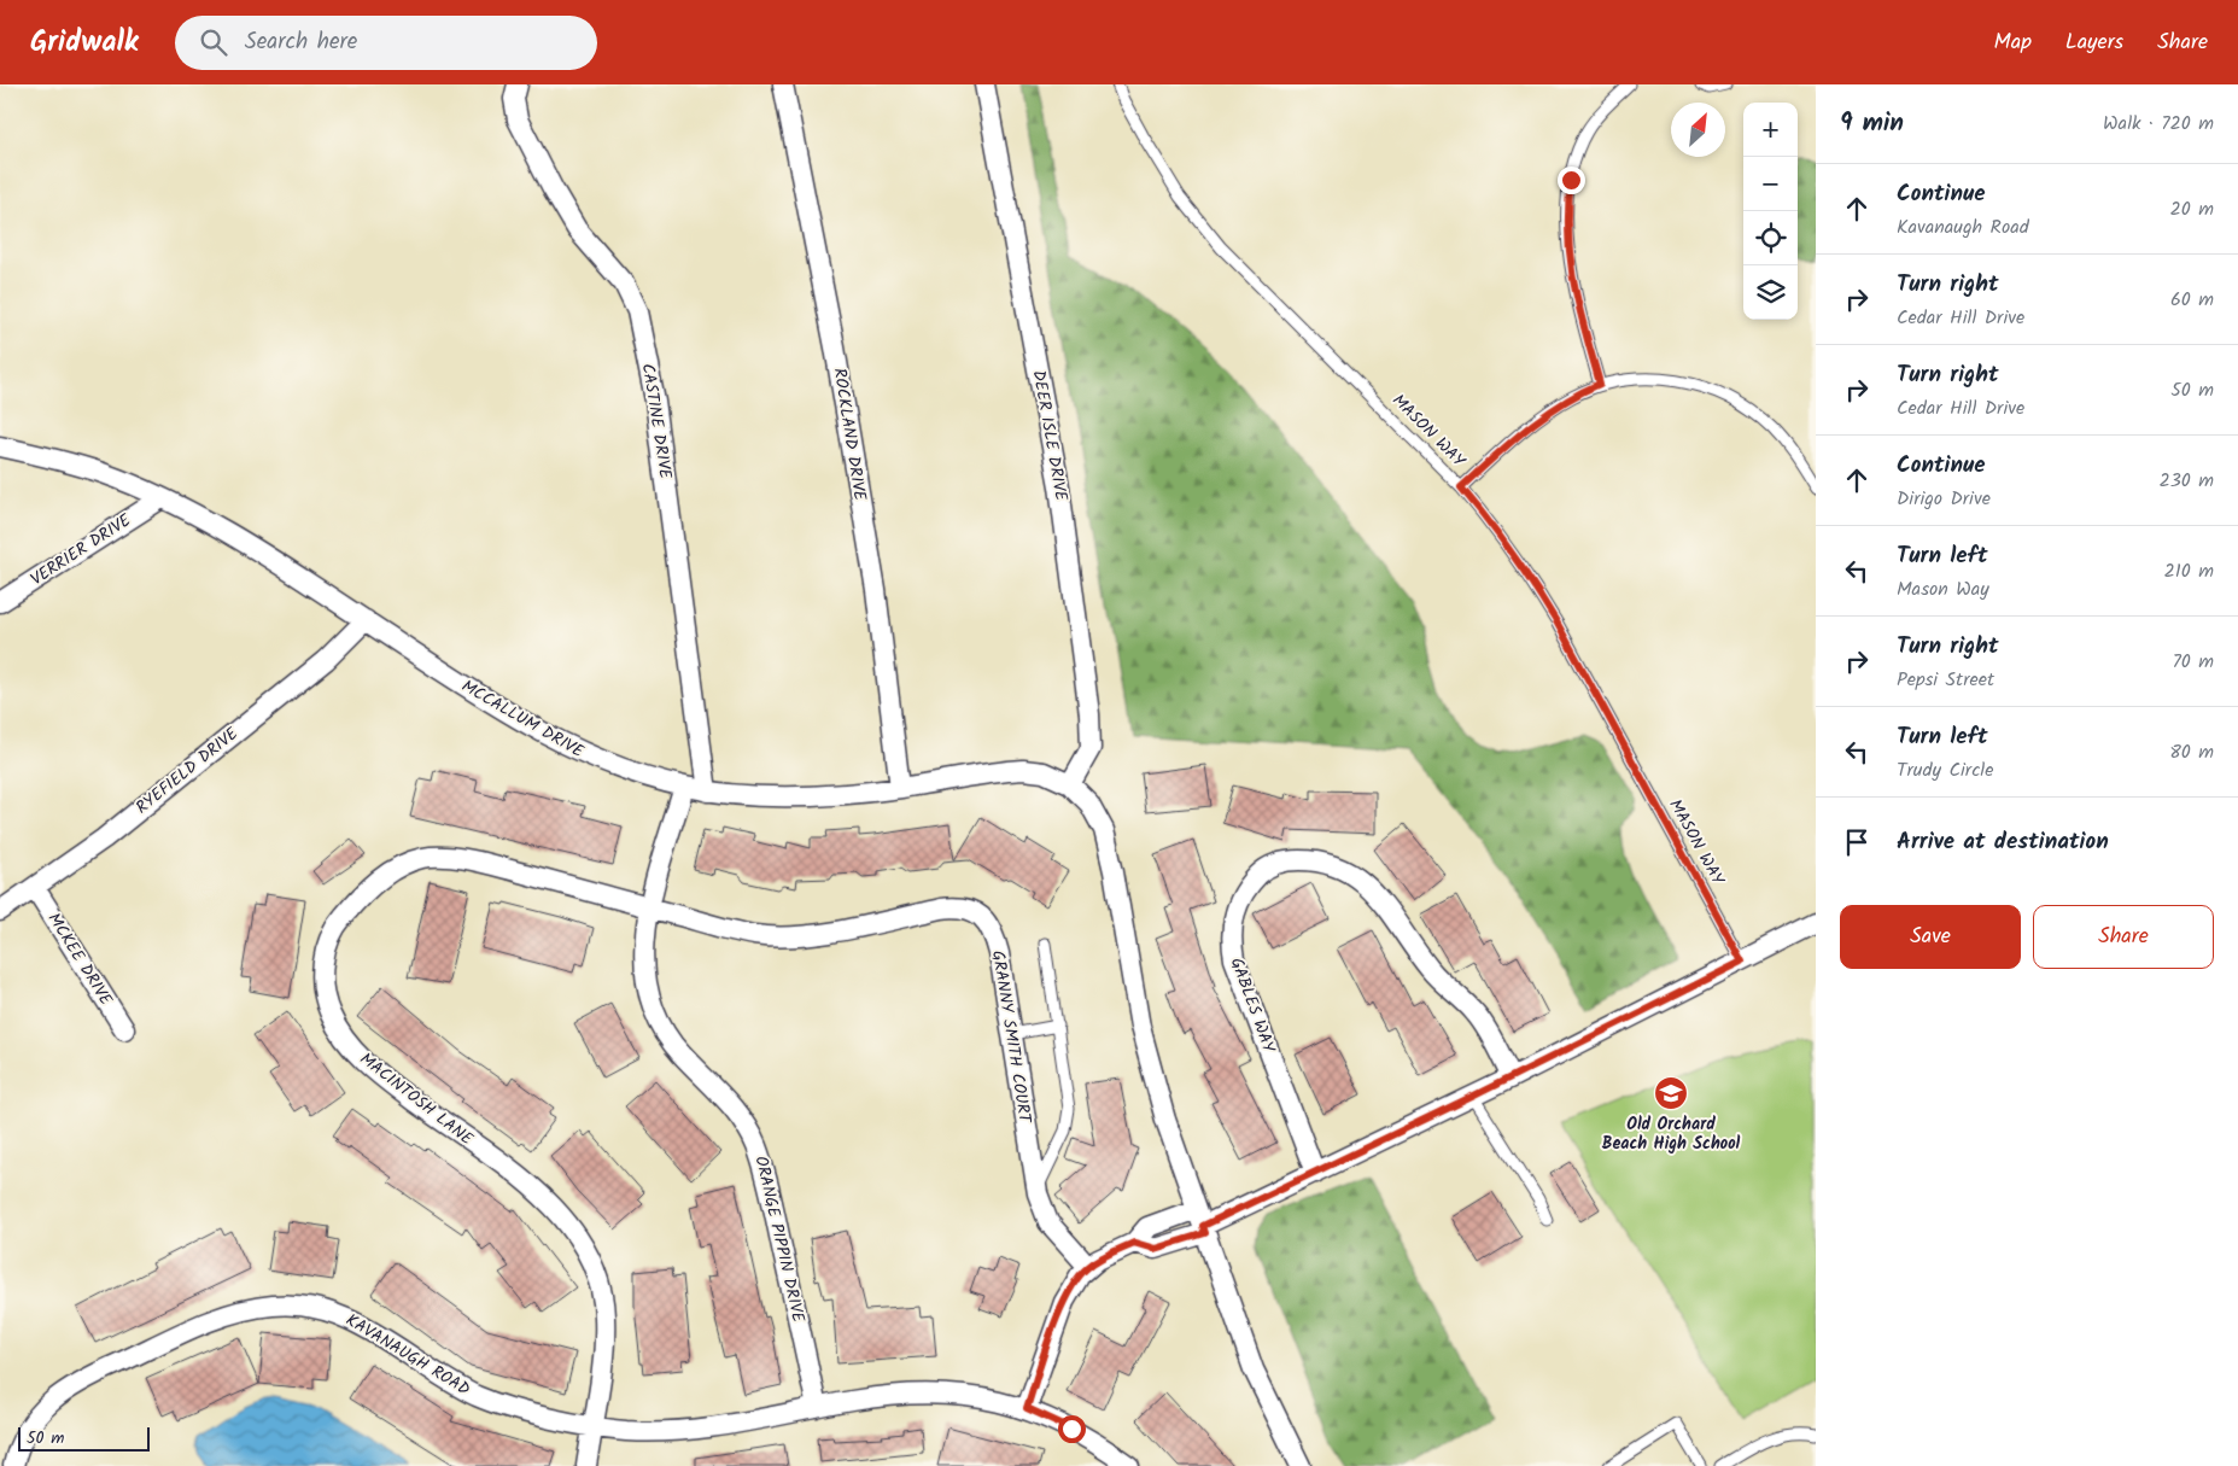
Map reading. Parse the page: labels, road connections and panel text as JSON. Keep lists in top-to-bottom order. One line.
{"streets":{"street":["CASTINE DRIVE","ROCKLAND DRIVE","DEER ISLE DRIVE","VERRIER DRIVE","MCCALLUM DRIVE","RYEFIELD DRIVE","MCKEE DRIVE","GABLES WAY","GRANNY SMITH COURT","MACINTOSH LANE","ORANGE PIPPIN DRIVE","KAVANAUGH ROAD"],"lane":["MASON WAY"]},"crossings":[["CASTINE DRIVE","MCCALLUM DRIVE"],["ROCKLAND DRIVE","MCCALLUM DRIVE"],["DEER ISLE DRIVE","MCCALLUM DRIVE"],["VERRIER DRIVE","MCCALLUM DRIVE"],["MCCALLUM DRIVE","RYEFIELD DRIVE"],["MCCALLUM DRIVE","ORANGE PIPPIN DRIVE"],["RYEFIELD DRIVE","MCKEE DRIVE"],["GRANNY SMITH COURT","MACINTOSH LANE"],["GRANNY SMITH COURT","ORANGE PIPPIN DRIVE"],["MACINTOSH LANE","ORANGE PIPPIN DRIVE"],["MACINTOSH LANE","KAVANAUGH ROAD"],["ORANGE PIPPIN DRIVE","KAVANAUGH ROAD"]],"places":{"school or university":["Old Orchard Beach High School"]},"scale_bar":"50 m","north":"top right","page":{"header":"Gridwalk","search":"Search here","nav":["Map","Layers","Share"],"heading":["9 min","Walk · 720 m"],"map_buttons":["+","−"],"list":[["Continue","Kavanaugh Road","20 m"],["Turn right","Cedar Hill Drive","60 m"],["Turn right","Cedar Hill Drive","50 m"],["Continue","Dirigo Drive","230 m"],["Turn left","Mason Way","210 m"],["Turn right","Pepsi Street","70 m"],["Turn left","Trudy Circle","80 m"],"Arrive at destination"],"buttons":["Save","Share"],"scale":"50 m"}}
